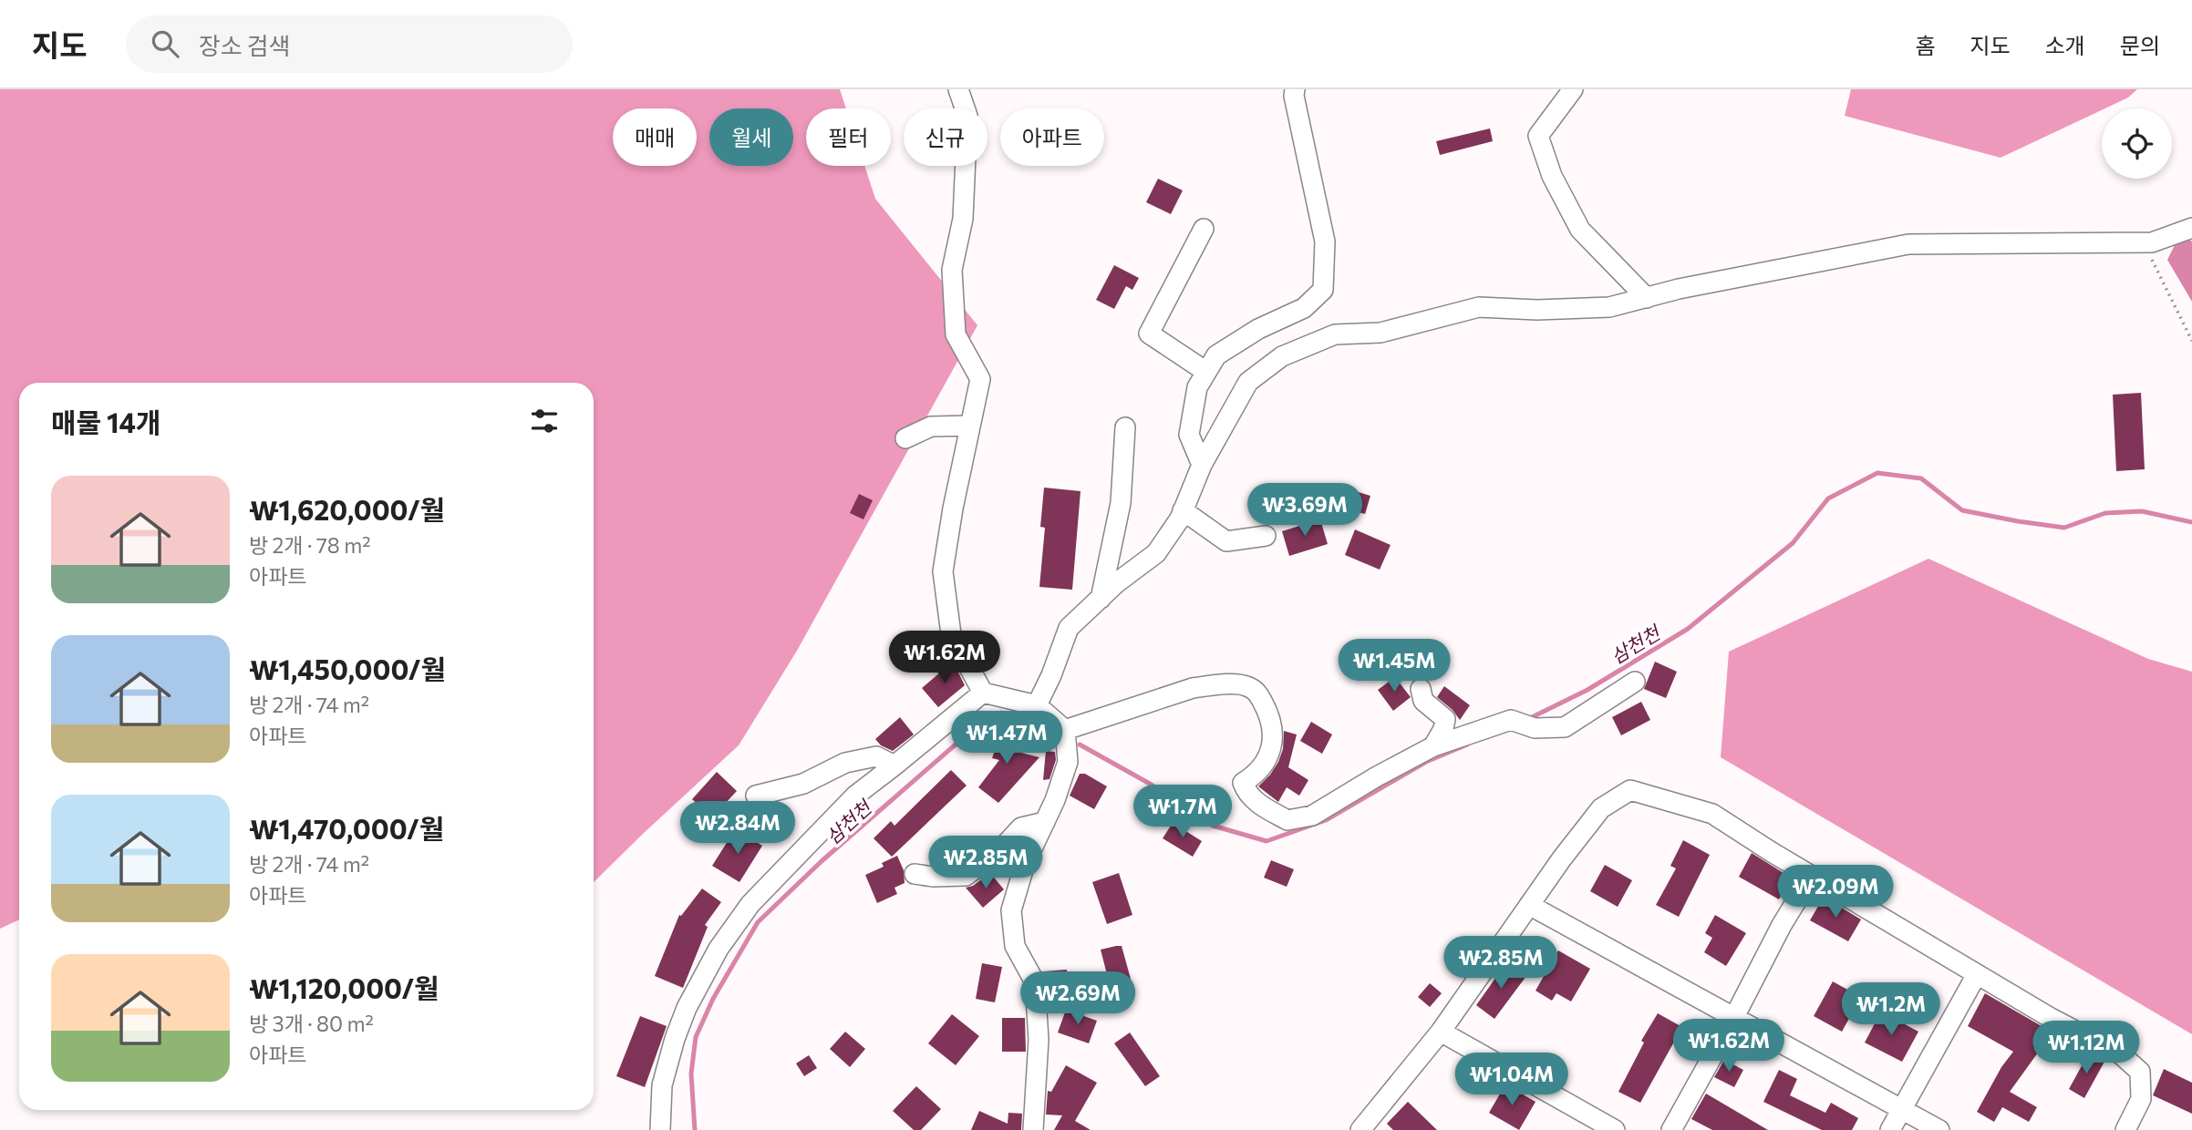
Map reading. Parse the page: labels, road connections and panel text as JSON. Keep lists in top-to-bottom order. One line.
{"water":["삼천천"],"page":{"header":"지도","search":"장소 검색","nav":["홈","지도","소개","문의"],"chip":["매매","월세","필터","신규","아파트"],"heading":"매물 14개","list":[{"name":"₩1,620,000/월","note":"방 2개 · 78 m² · 아파트"},{"name":"₩1,450,000/월","note":"방 2개 · 74 m² · 아파트"},{"name":"₩1,470,000/월","note":"방 2개 · 74 m² · 아파트"},{"name":"₩1,120,000/월","note":"방 3개 · 80 m² · 아파트"}],"price":["₩3.69M","₩1.62M","₩1.45M","₩1.47M","₩1.7M","₩2.84M","₩2.85M","₩2.09M","₩2.85M","₩2.69M","₩1.2M","₩1.62M","₩1.12M","₩1.04M"]}}
